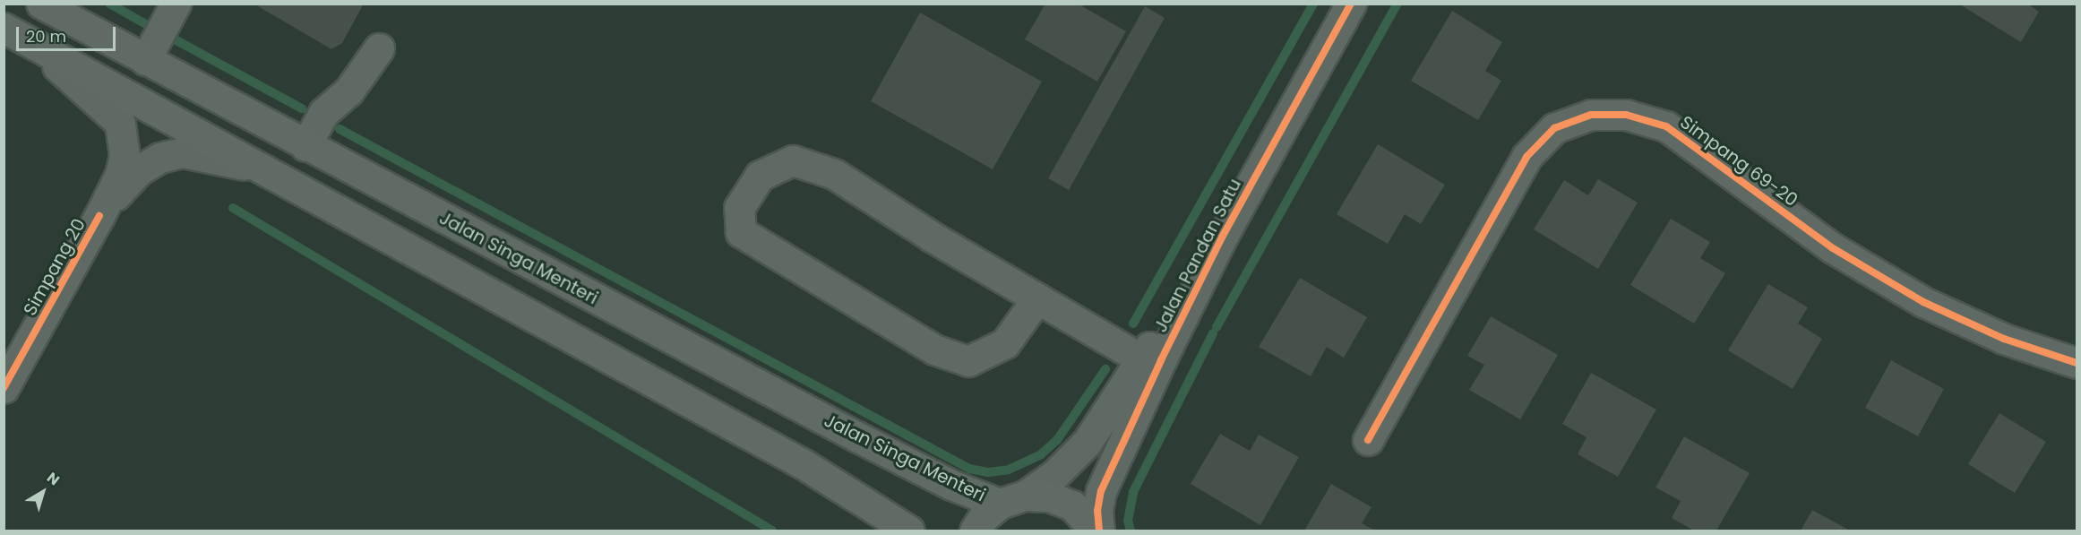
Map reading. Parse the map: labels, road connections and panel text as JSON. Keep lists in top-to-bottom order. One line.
{"streets":{"main road":["Jalan Singa Menteri"],"street":["Simpang 69-20","Jalan Pandan Satu","Simpang 20"]},"crossings":[["Jalan Pandan Satu","Jalan Singa Menteri"]],"scale_bar":"20 m","north":"top right"}
